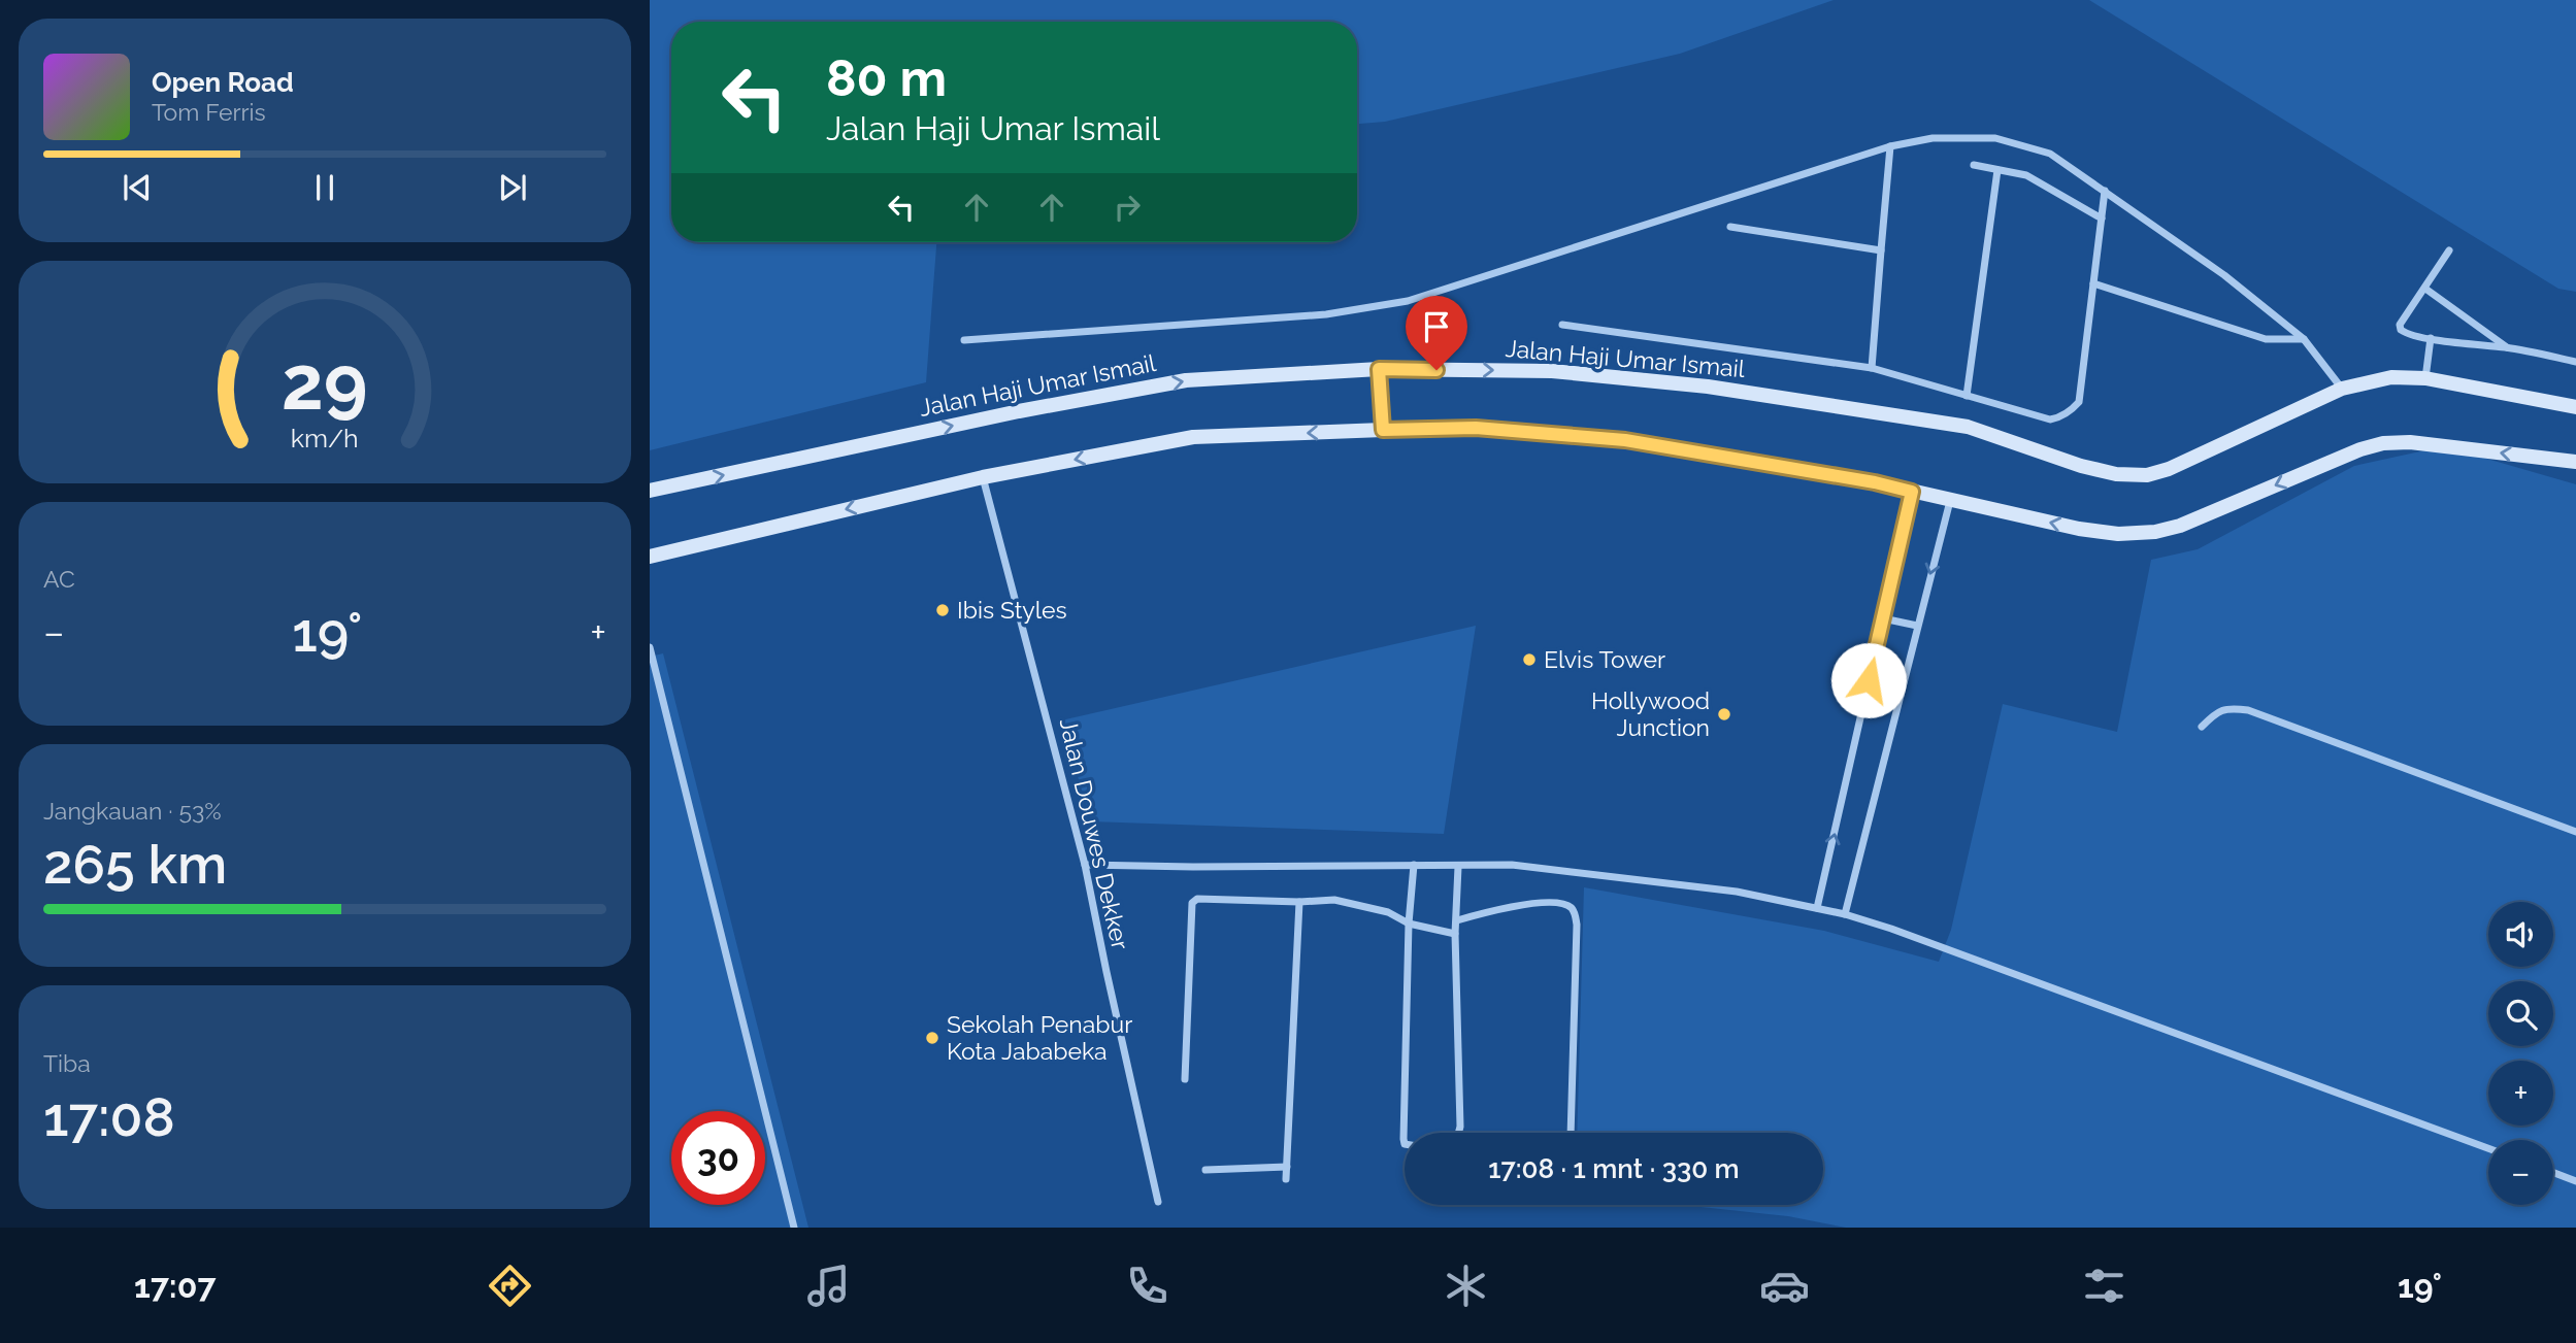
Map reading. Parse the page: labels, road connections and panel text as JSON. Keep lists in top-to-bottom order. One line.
{"streets":{"main road":["Jalan Haji Umar Ismail"],"street":["Jalan Douwes Dekker"]},"places":["Ibis Styles","Elvis Tower","Hollywood Junction","Sekolah Penabur Kota Jababeka"],"page":{"turn":["80 m","Jalan Haji Umar Ismail"],"song":["Open Road","Tom Ferris"],"tile":["AC",["Jangkauan · 53%","265 km"],["Tiba","17:08"]],"heat":["−","19°","+"],"map_buttons":["+","−"],"limit":"30","trip":"17:08 · 1 mnt · 330 m","tabs":["17:07","19°"],"gauge":["29","km/h"]}}
